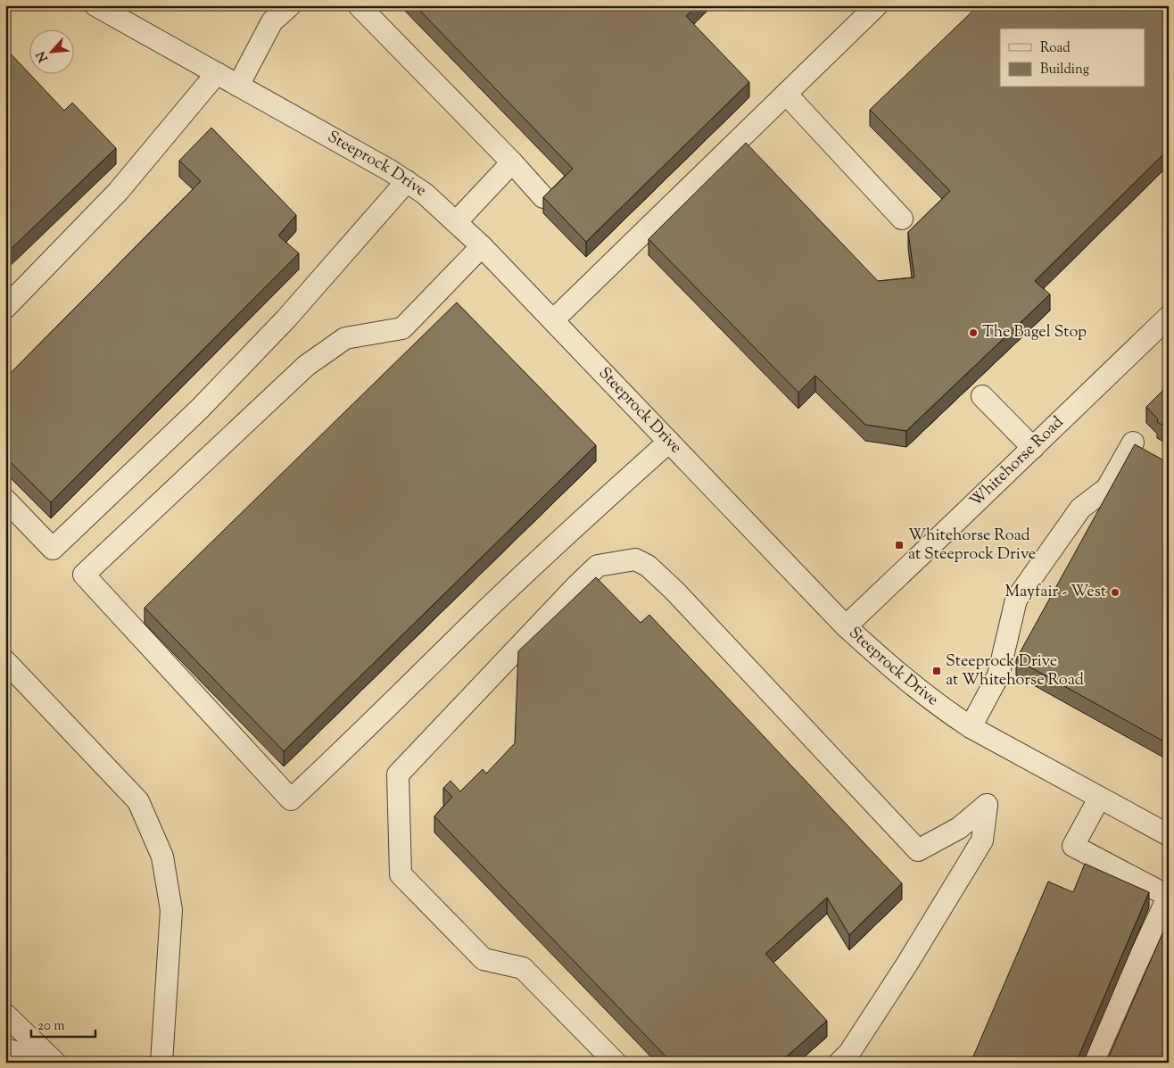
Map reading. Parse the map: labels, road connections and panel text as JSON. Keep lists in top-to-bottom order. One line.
{"streets":{"street":["Steeprock Drive","Whitehorse Road"]},"crossings":[["Steeprock Drive","Whitehorse Road"]],"places":{"other":["The Bagel Stop","Mayfair - West"],"transit":["Whitehorse Road at Steeprock Drive","Steeprock Drive at Whitehorse Road"]},"legend":["Road","Building"],"scale_bar":"20 m","north":"bottom left"}
